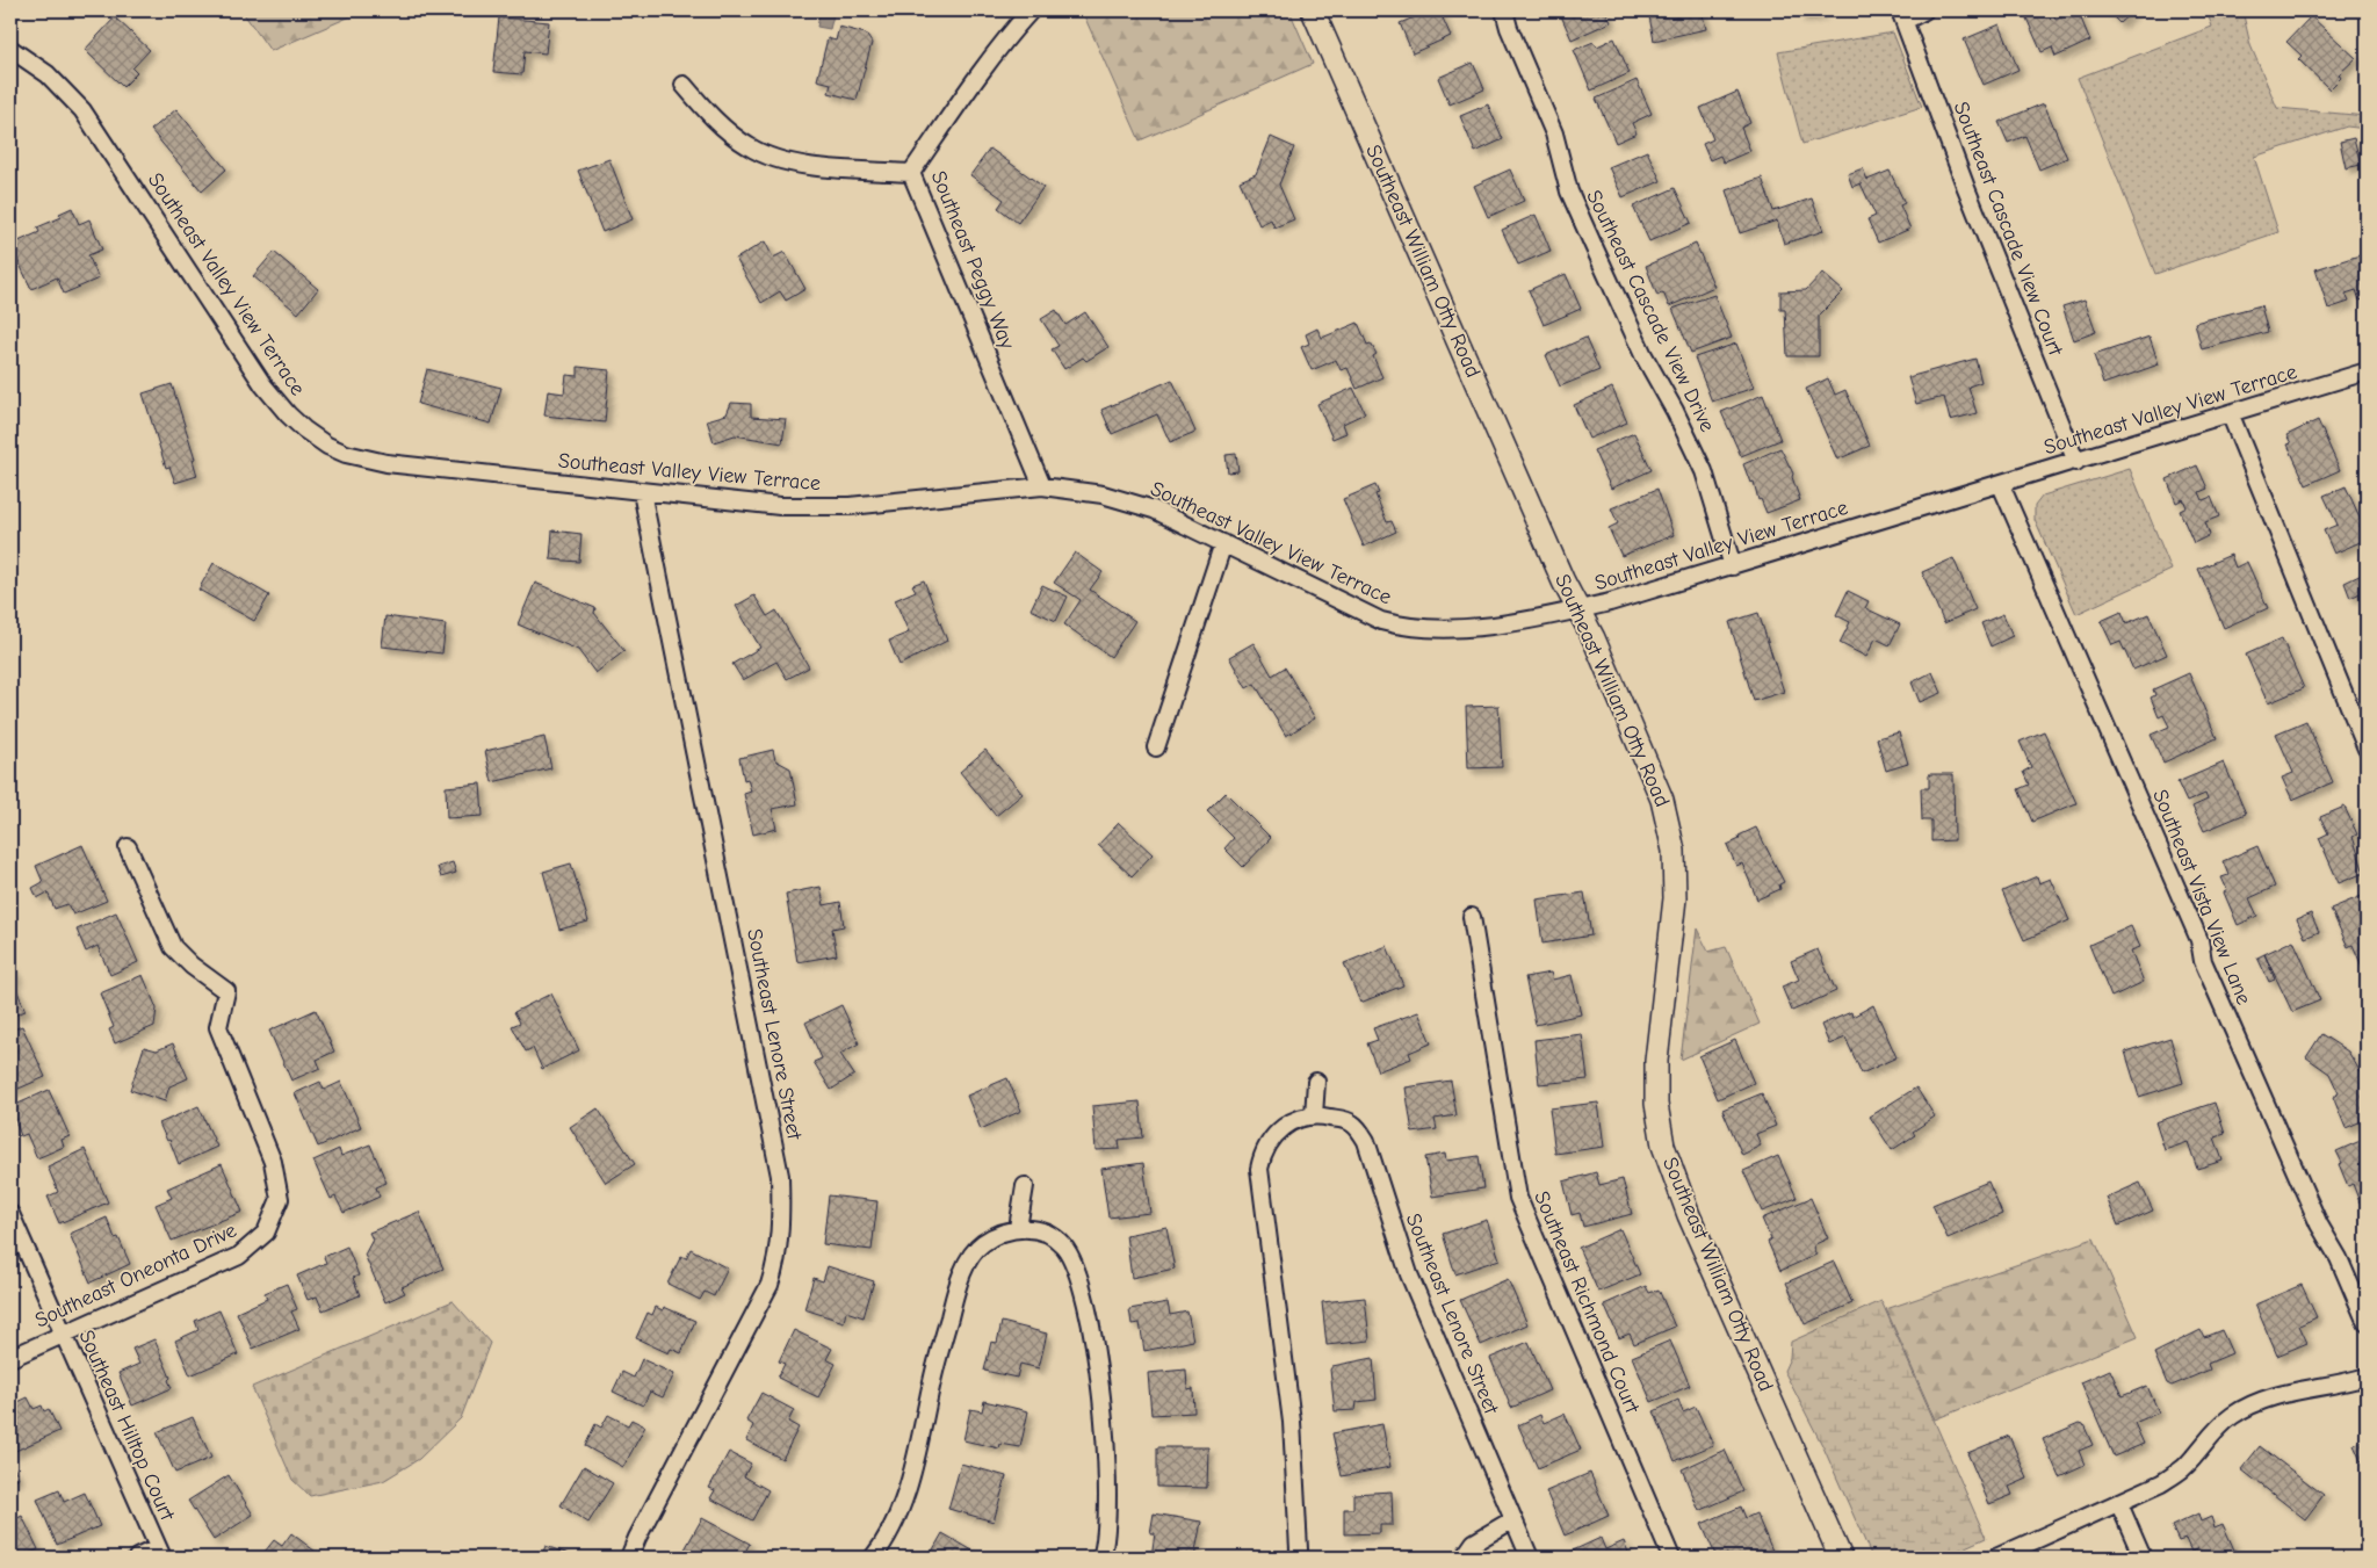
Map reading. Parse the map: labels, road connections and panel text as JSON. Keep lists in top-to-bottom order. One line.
{"streets":{"street":["Southeast Cascade View Court","Southeast Peggy Way","Southeast William Otty Road","Southeast Valley View Terrace","Southeast Cascade View Drive","Southeast Vista View Lane","Southeast Lenore Street","Southeast Oneonta Drive","Southeast Richmond Court","Southeast Hilltop Court"]},"crossings":[["Southeast Cascade View Court","Southeast Valley View Terrace"],["Southeast Peggy Way","Southeast Valley View Terrace"],["Southeast William Otty Road","Southeast Valley View Terrace"],["Southeast Valley View Terrace","Southeast Cascade View Drive"],["Southeast Valley View Terrace","Southeast Vista View Lane"],["Southeast Valley View Terrace","Southeast Lenore Street"],["Southeast Oneonta Drive","Southeast Hilltop Court"]]}
